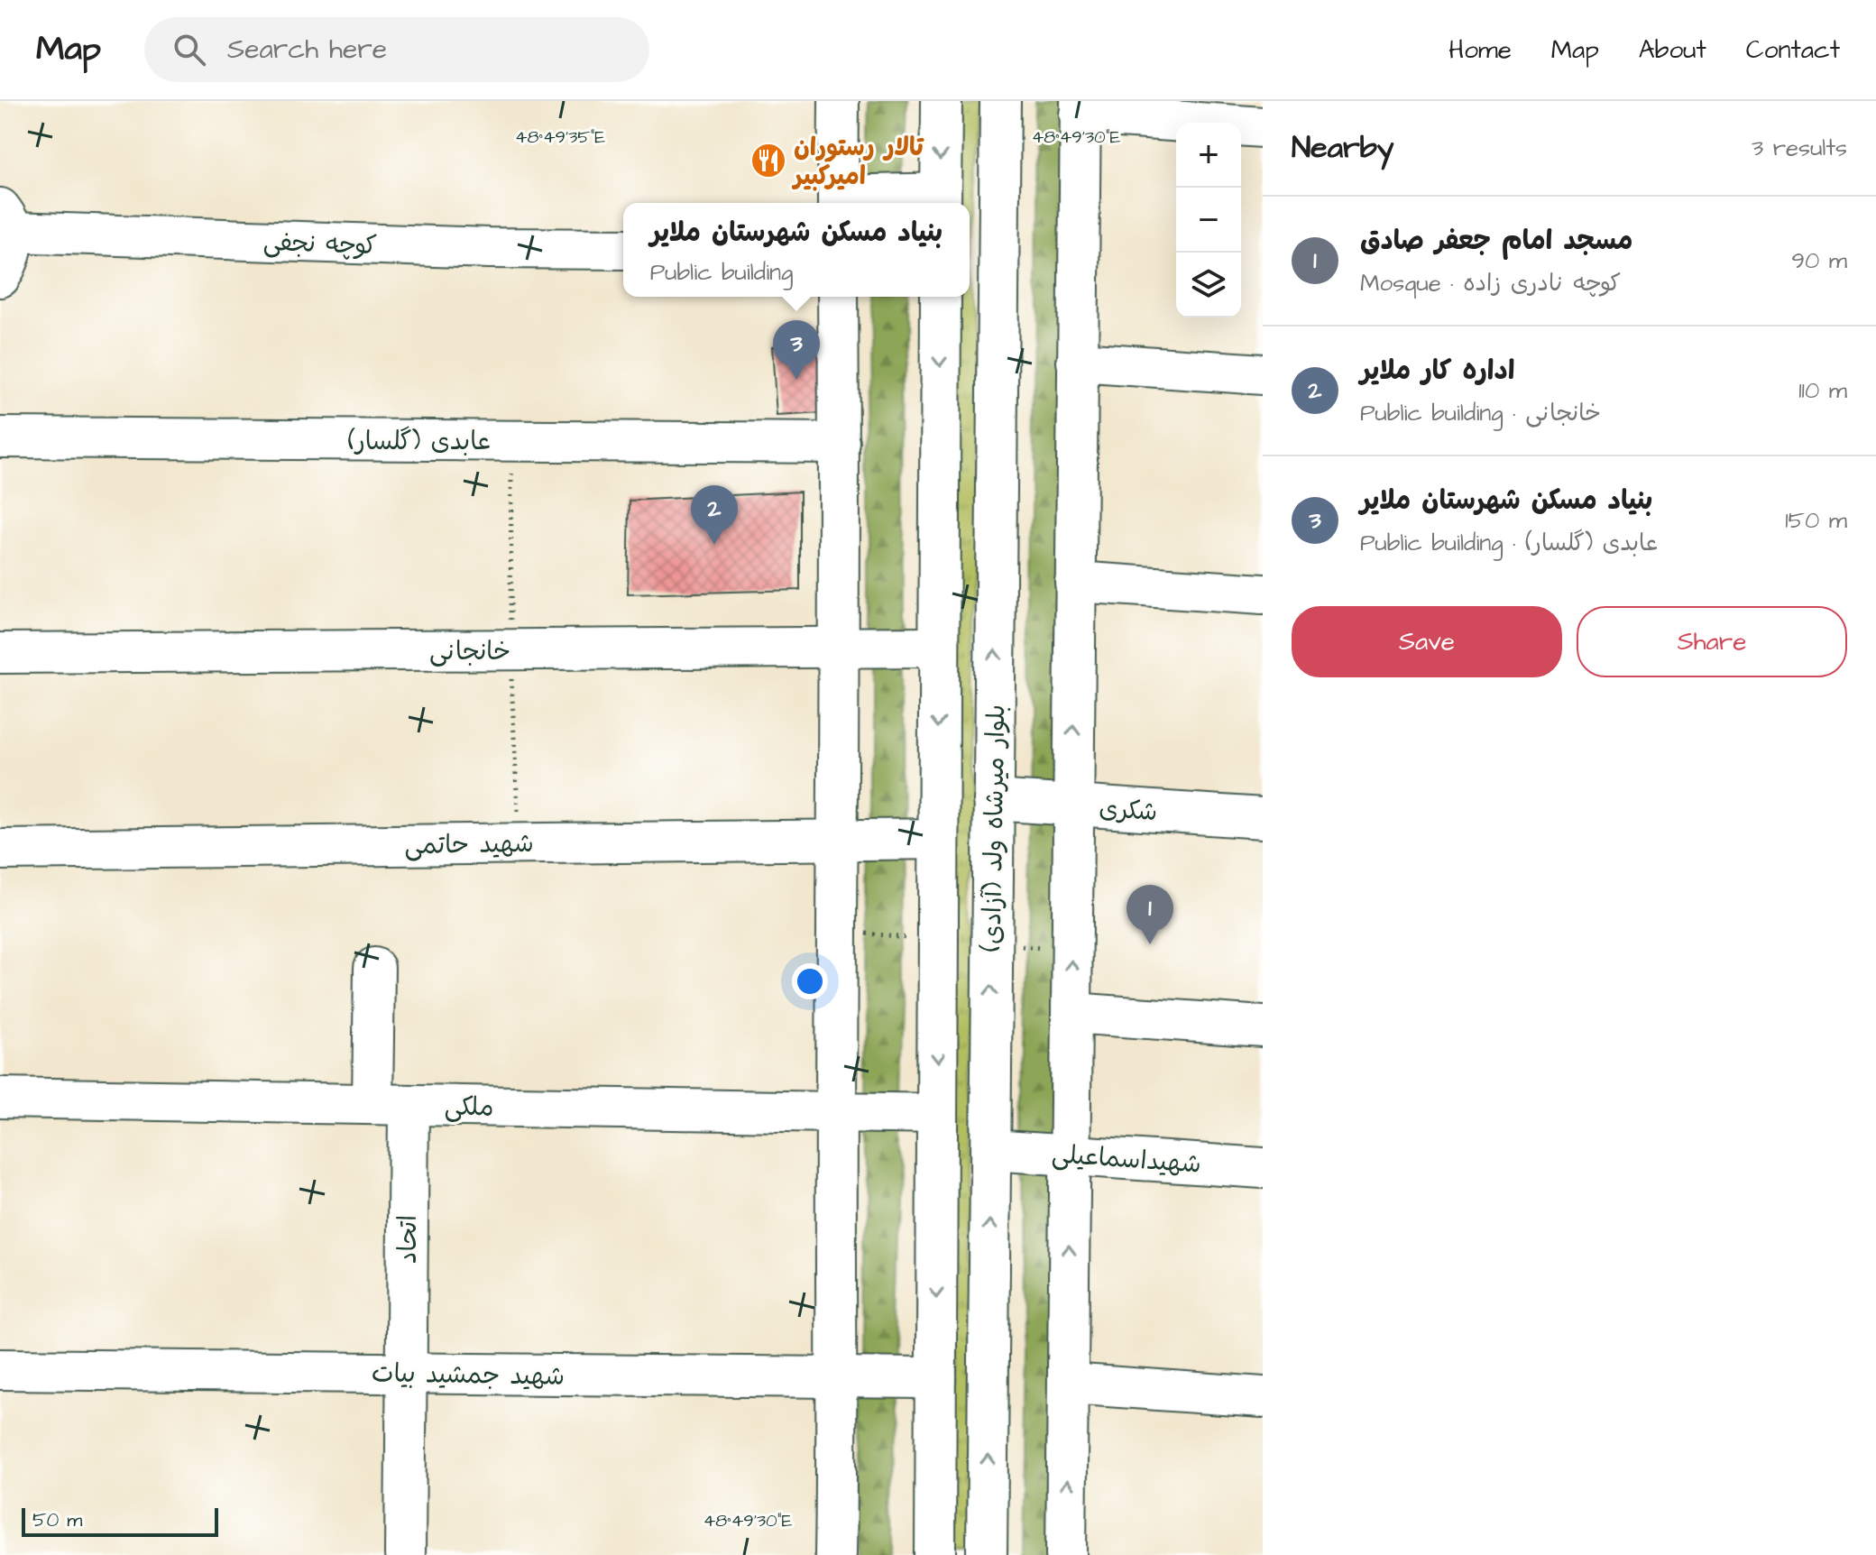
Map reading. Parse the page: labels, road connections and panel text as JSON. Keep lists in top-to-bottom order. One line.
{"streets":{"street":["کوچه نجفی","عابدی (گلسار)","خانجانی","شکری","بلوار میرشاه ولد (آزادی)","شهید حاتمی","ملکی","شهیداسماعیلی","اتحاد","شهید جمشید بیات"]},"crossings":[["خانجانی","بلوار میرشاه ولد (آزادی)"],["شکری","بلوار میرشاه ولد (آزادی)"],["بلوار میرشاه ولد (آزادی)","شهید حاتمی"],["بلوار میرشاه ولد (آزادی)","ملکی"],["بلوار میرشاه ولد (آزادی)","شهیداسماعیلی"],["بلوار میرشاه ولد (آزادی)","شهید جمشید بیات"],["ملکی","اتحاد"],["اتحاد","شهید جمشید بیات"]],"places":{"restaurant":["تالار رستوران امیرکبیر"]},"scale_bar":"50 m","page":{"header":"Map","search":"Search here","nav":["Home","Map","About","Contact"],"heading":["Nearby","3 results"],"map_buttons":["+","−"],"list":[{"mark":"1","name":"مسجد امام جعفر صادق","note":"Mosque · کوچه نادری زاده","value":"90 m"},{"mark":"2","name":"اداره کار ملایر","note":"Public building · خانجانی","value":"110 m"},{"mark":"3","name":"بنیاد مسکن شهرستان ملایر","note":"Public building · عابدی (گلسار)","value":"150 m"}],"popup":["بنیاد مسکن شهرستان ملایر","Public building"],"pins":["3","2","1"],"buttons":["Save","Share"],"scale":"50 m"},"coordinates":["48°49'35\"E","48°49'30\"E"]}
